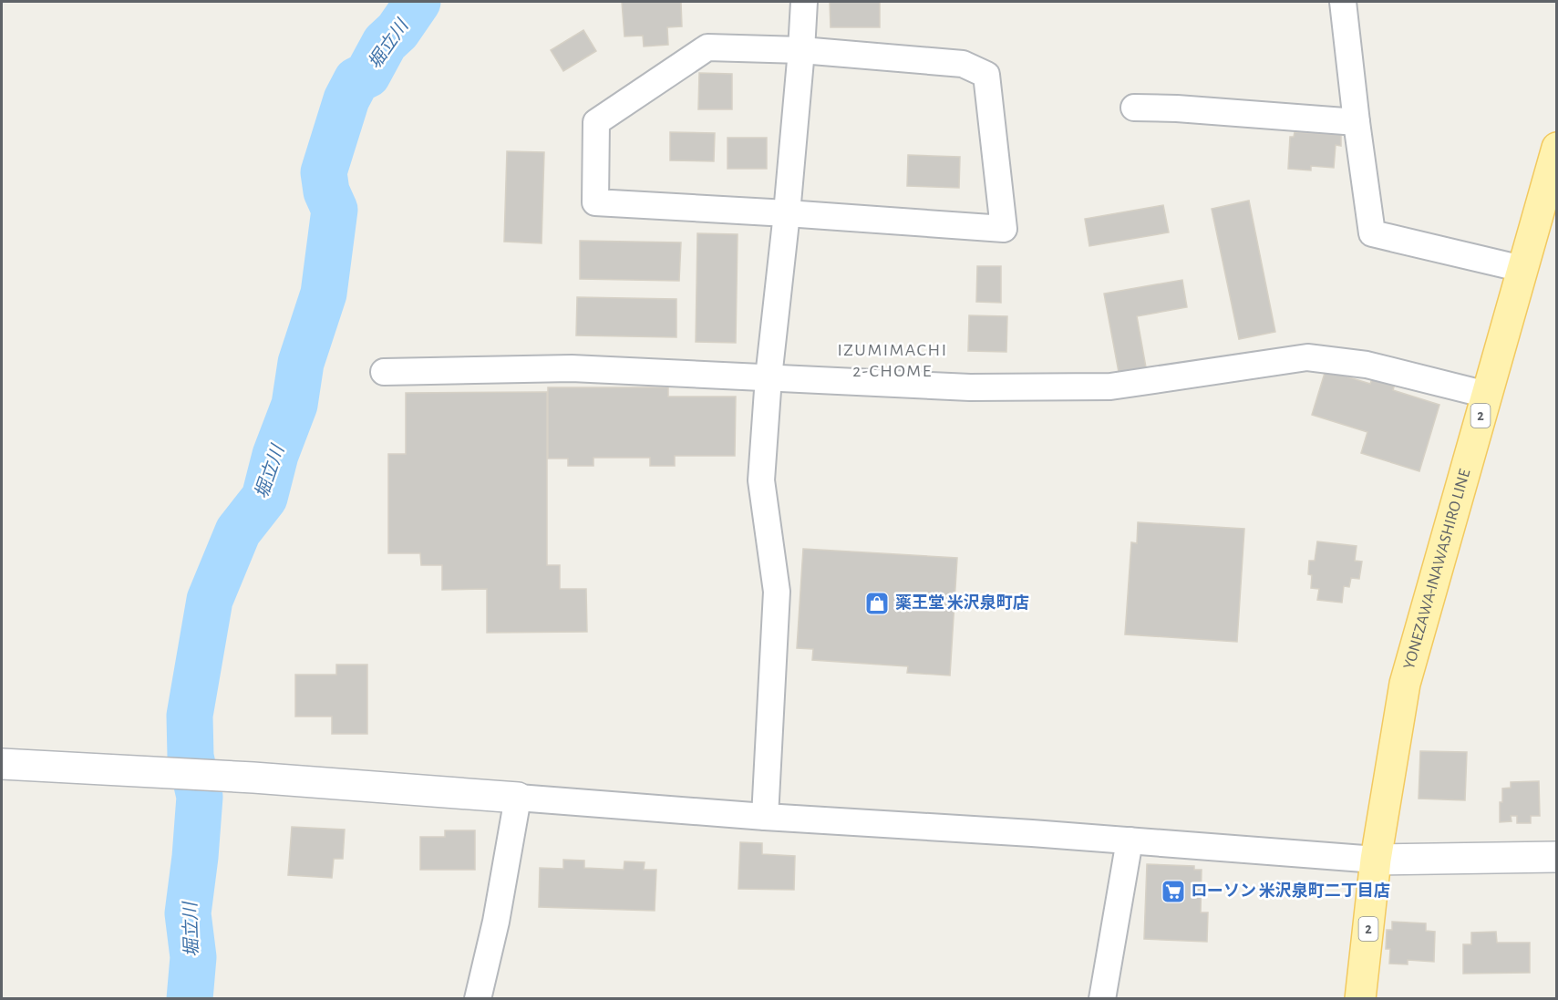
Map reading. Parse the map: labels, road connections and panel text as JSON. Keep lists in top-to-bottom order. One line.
{"streets":{"main road":["2","YONEZAWA-INAWASHIRO LINE"]},"districts":["IZUMIMACHI 2-CHOME"],"water":["堀立川"],"places":{"shop":["薬王堂 米沢泉町店"],"supermarket":["ローソン 米沢泉町二丁目店"]}}
